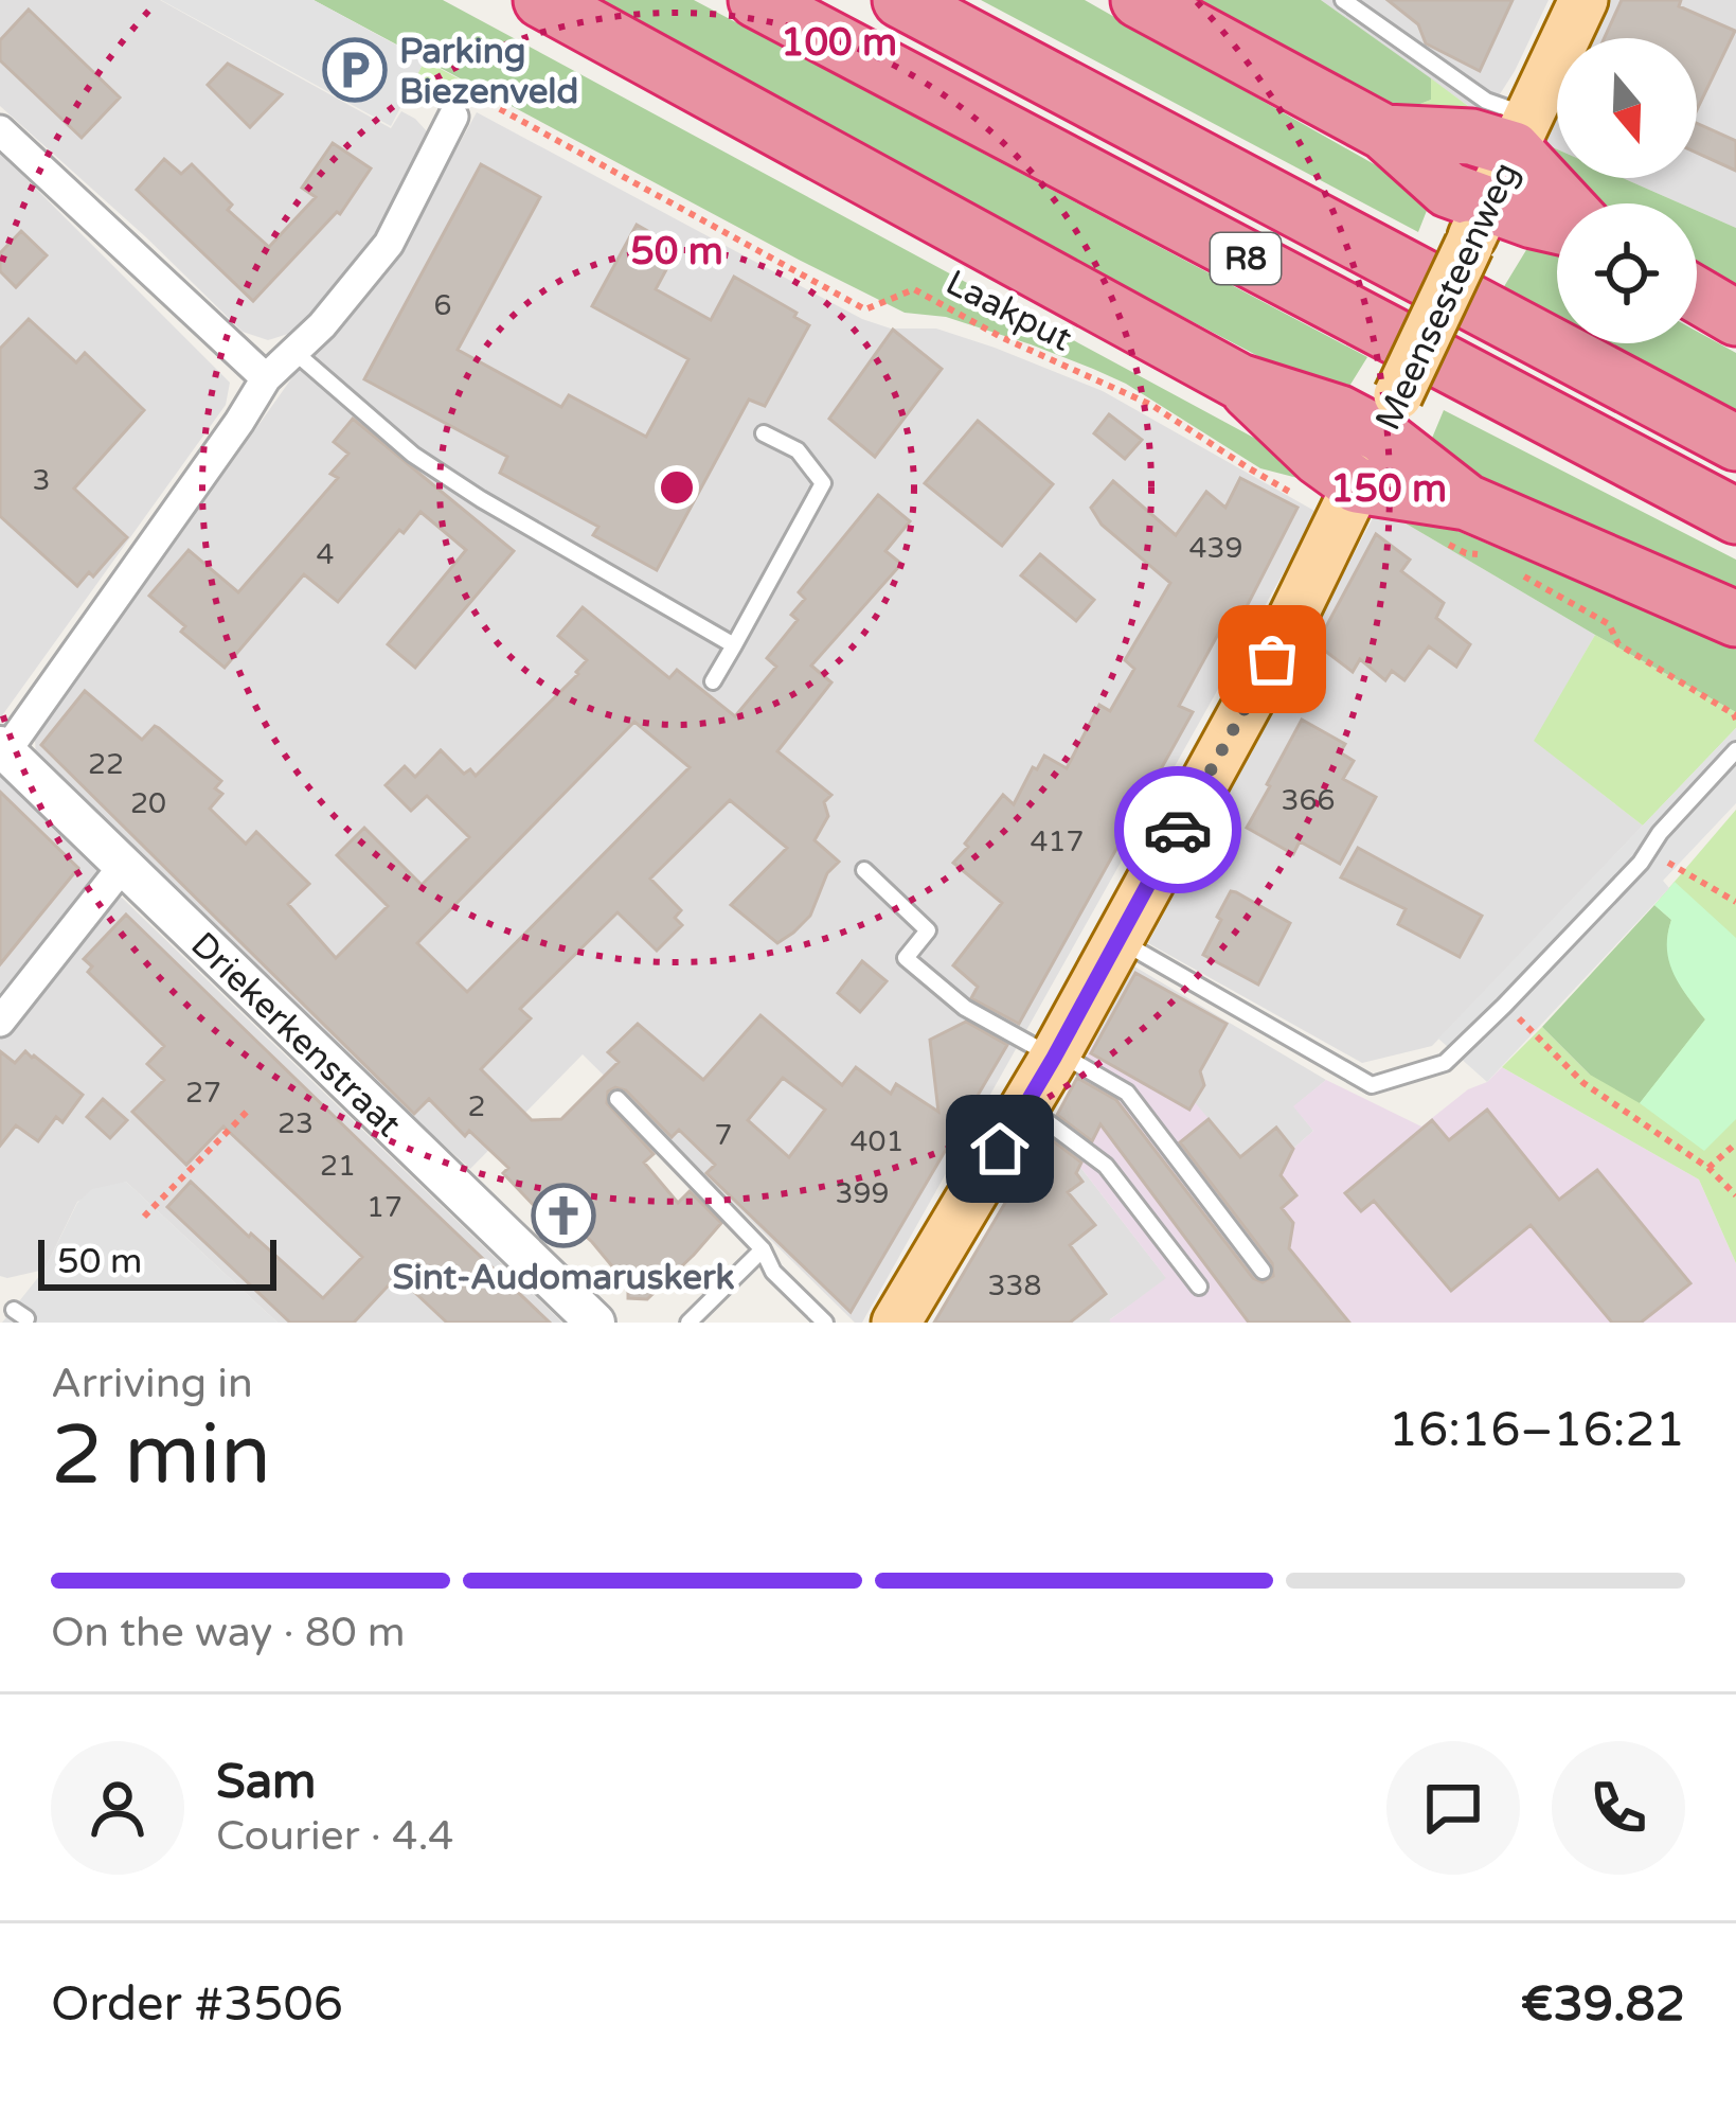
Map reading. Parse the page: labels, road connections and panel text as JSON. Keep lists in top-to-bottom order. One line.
{"streets":{"highway":["R8"],"main road":["Meensesteenweg"],"street":["Driekerkenstraat"],"path":["Laakput"]},"crossings":[["Meensesteenweg","Laakput"]],"places":{"parking":["Parking Biezenveld"],"church":["Sint-Audomaruskerk"]},"house_numbers":["6","3","439","4","22","366","20","417","27","2","23","7","401","21","399","17","338"],"scale_bar":"50 m","north":"bottom","page":{"scale":"50 m","heading":["2 min","Arriving in","16:16–16:21"],"panel":["Sam","Courier · 4.4","Order #3506","€39.82"],"bar":"On the way · 80 m"},"rings":["100 m","50 m","150 m"]}
